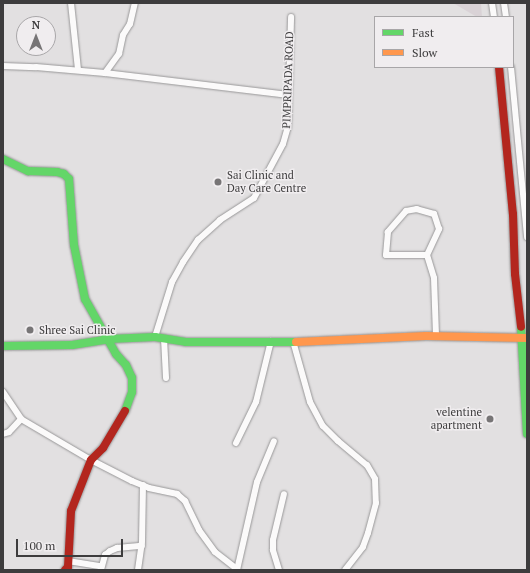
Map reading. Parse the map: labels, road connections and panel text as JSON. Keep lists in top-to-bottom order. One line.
{"streets":{"street":["PIMPRIPADA ROAD"]},"places":["Sai Clinic and Day Care Centre","Shree Sai Clinic","velentine apartment"],"legend":["Fast","Slow"],"scale_bar":"100 m","north":"top"}
